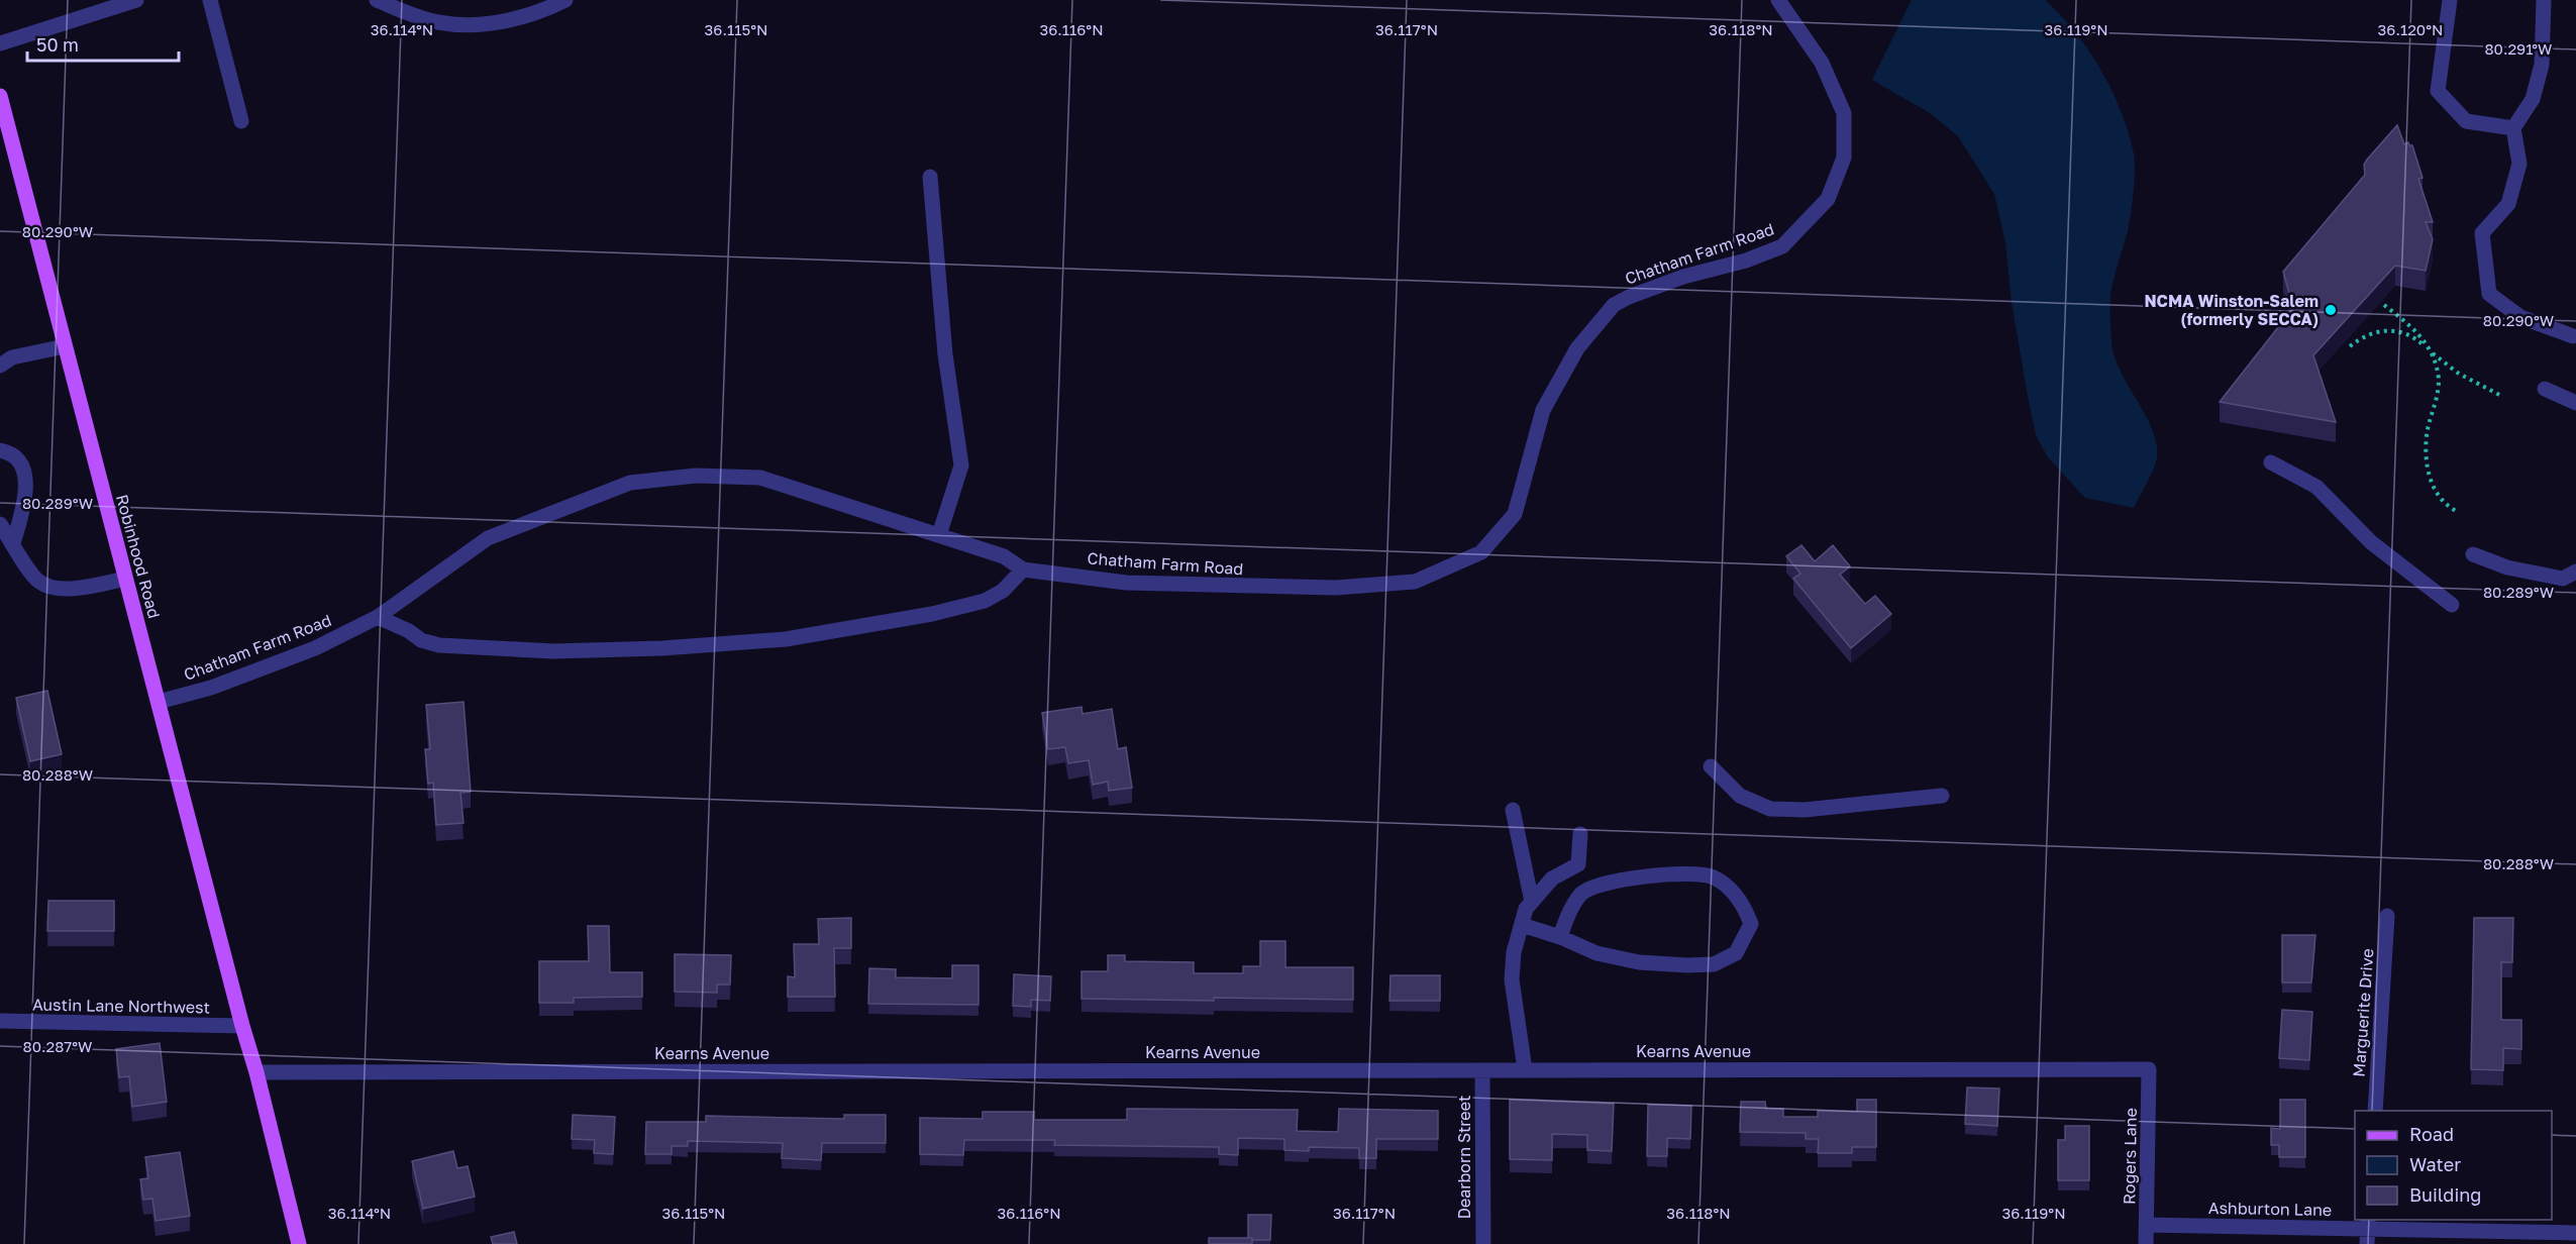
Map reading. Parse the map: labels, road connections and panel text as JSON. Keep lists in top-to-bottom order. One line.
{"streets":{"main road":["Robinhood Road"],"street":["Chatham Farm Road","Austin Lane Northwest","Marguerite Drive","Kearns Avenue","Rogers Lane","Dearborn Street","Ashburton Lane"]},"crossings":[["Chatham Farm Road","Robinhood Road"],["Robinhood Road","Austin Lane Northwest"],["Robinhood Road","Kearns Avenue"],["Kearns Avenue","Rogers Lane"],["Kearns Avenue","Dearborn Street"],["Rogers Lane","Ashburton Lane"]],"places":["NCMA Winston-Salem (formerly SECCA)"],"legend":["Road","Water","Building"],"scale_bar":"50 m","coordinates":["36.114°N","36.115°N","36.116°N","36.117°N","36.118°N","36.119°N","36.120°N","80.291°W","80.290°W","80.289°W","80.288°W","80.287°W"]}
